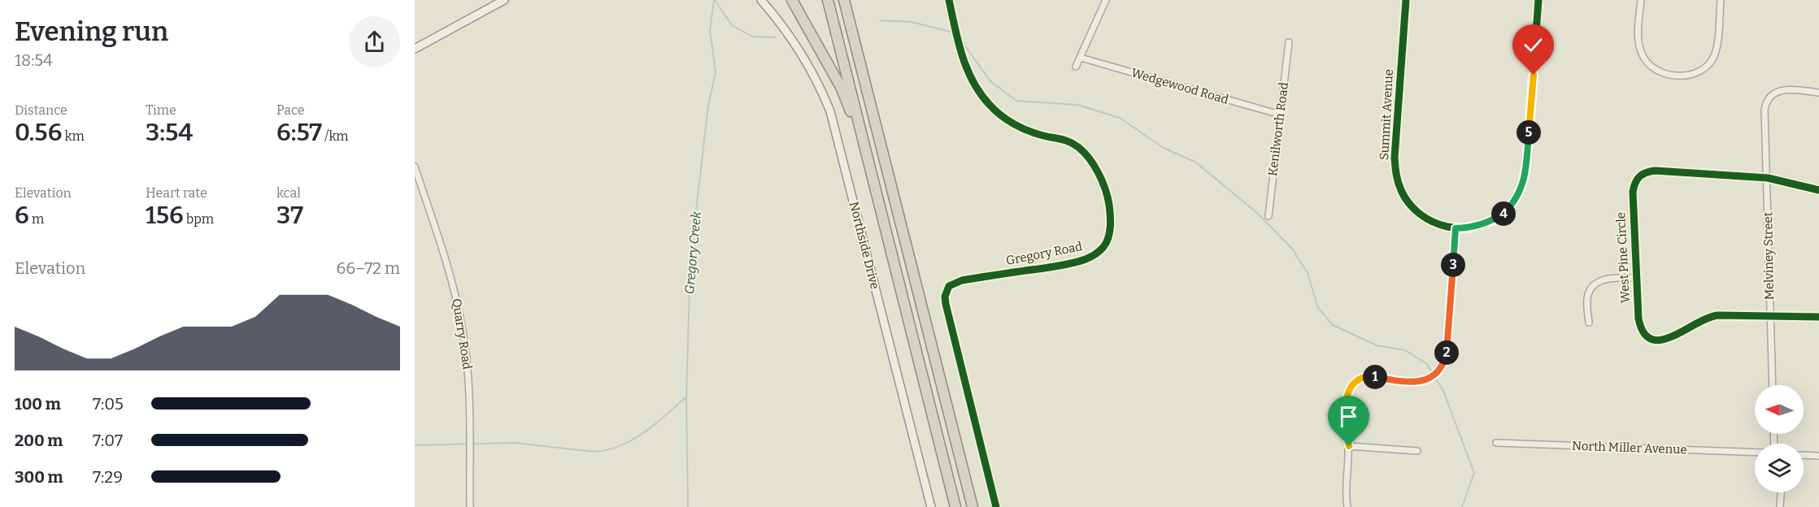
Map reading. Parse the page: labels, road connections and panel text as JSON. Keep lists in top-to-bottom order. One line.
{"streets":{"street":["Wedgewood Road","Summit Avenue","Kenilworth Road","Northside Drive","Gregory Road","Melviney Street","West Pine Circle","Quarry Road","North Miller Avenue"]},"crossings":[["Wedgewood Road","Kenilworth Road"],["Melviney Street","West Pine Circle"]],"water":["Gregory Creek"],"north":"left","page":{"heading":["Evening run","18:54"],"stats":[["Distance","0.56 km"],["Time","3:54"],["Pace","6:57 /km"],["Elevation","6 m"],["Heart rate","156 bpm"],["kcal","37"]],"pins":["5","4","3","2","1"],"chart":["Elevation","66–72 m"],"list":[{"name":"100 m","note":"7:05"},{"name":"200 m","note":"7:07"},{"name":"300 m","note":"7:29"}]}}
